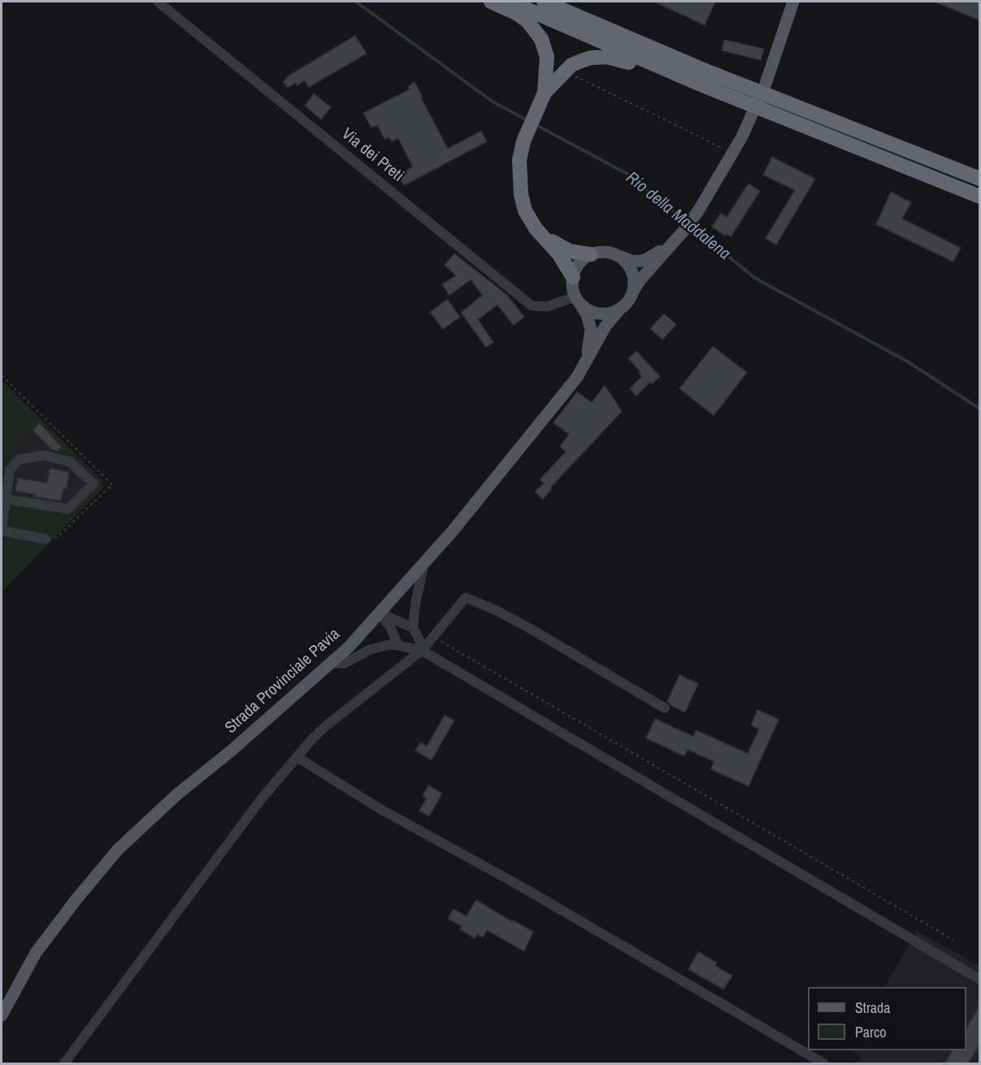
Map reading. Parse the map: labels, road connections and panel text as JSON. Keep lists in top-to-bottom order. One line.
{"streets":{"main road":["Strada Provinciale Pavia"],"street":["Via dei Preti"]},"crossings":[["Via dei Preti","Strada Provinciale Pavia"]],"water":["Rio della Maddalena"],"legend":["Strada","Parco"]}
